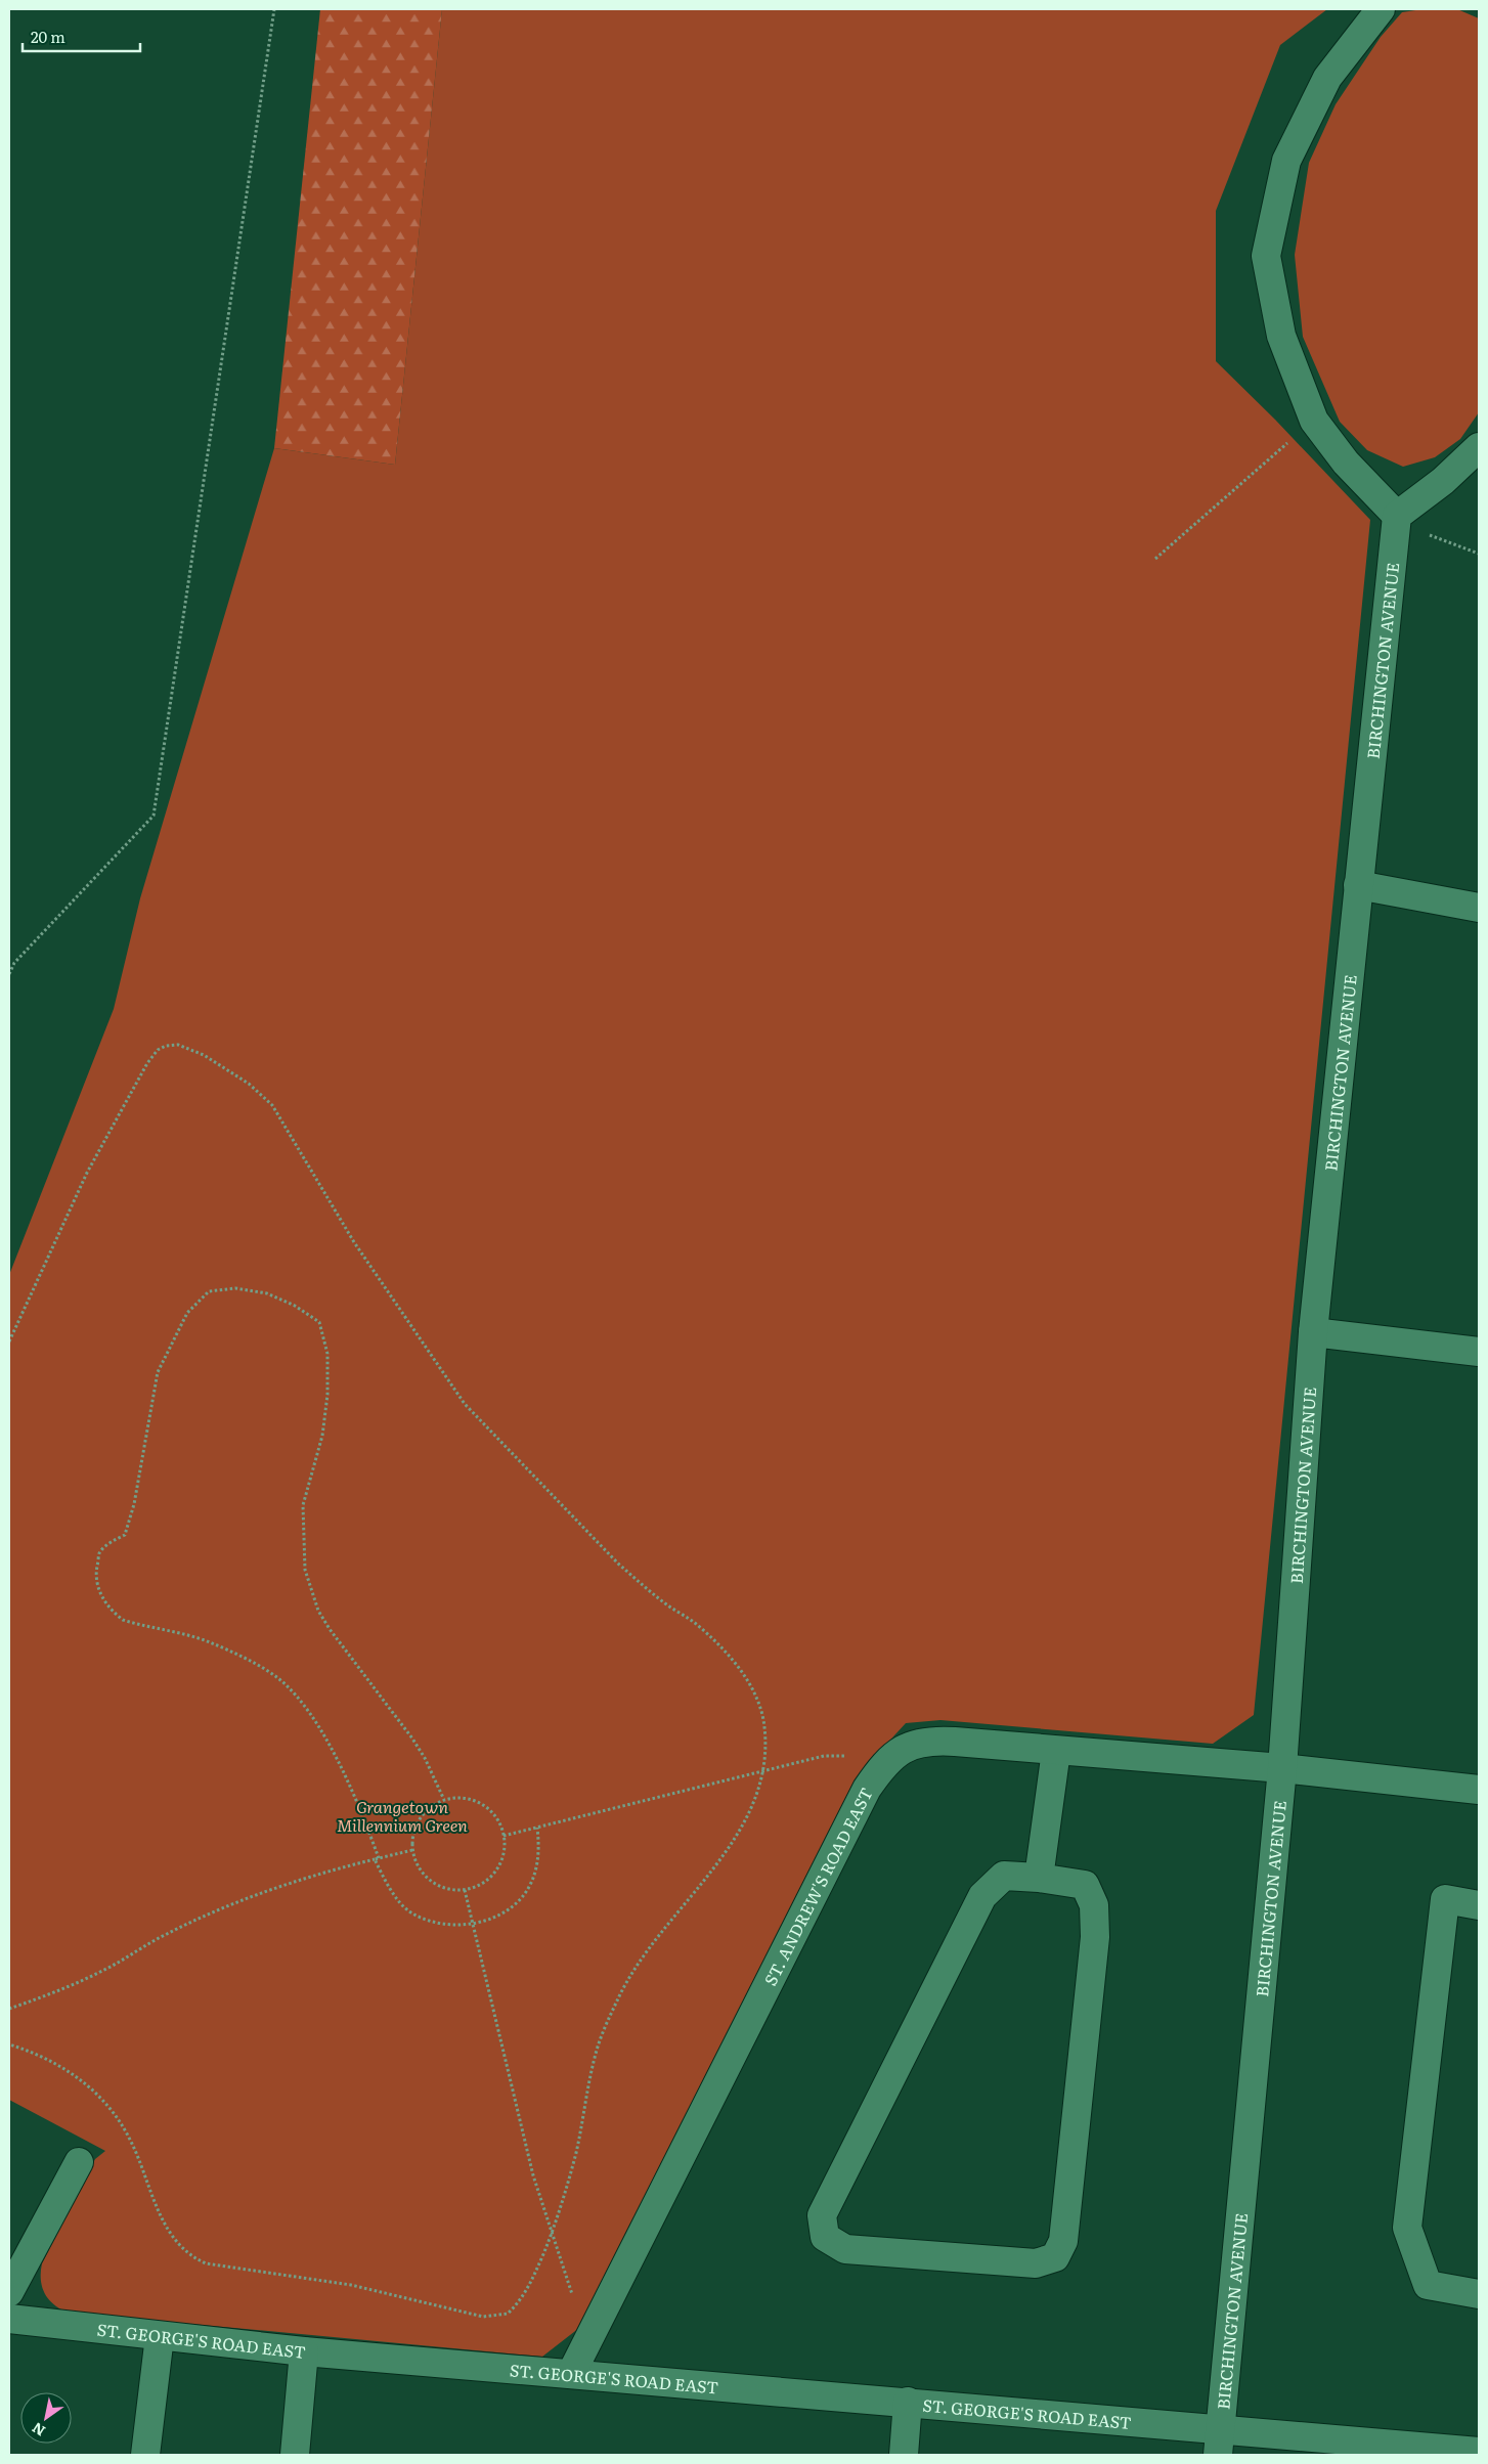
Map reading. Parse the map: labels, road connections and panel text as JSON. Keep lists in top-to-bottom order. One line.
{"streets":{"street":["BIRCHINGTON AVENUE","ST. ANDREW'S ROAD EAST","ST. GEORGE'S ROAD EAST"]},"crossings":[["BIRCHINGTON AVENUE","ST. ANDREW'S ROAD EAST"],["BIRCHINGTON AVENUE","ST. GEORGE'S ROAD EAST"],["ST. ANDREW'S ROAD EAST","ST. GEORGE'S ROAD EAST"]],"parks":["Grangetown Millennium Green"],"scale_bar":"20 m","north":"bottom left"}
